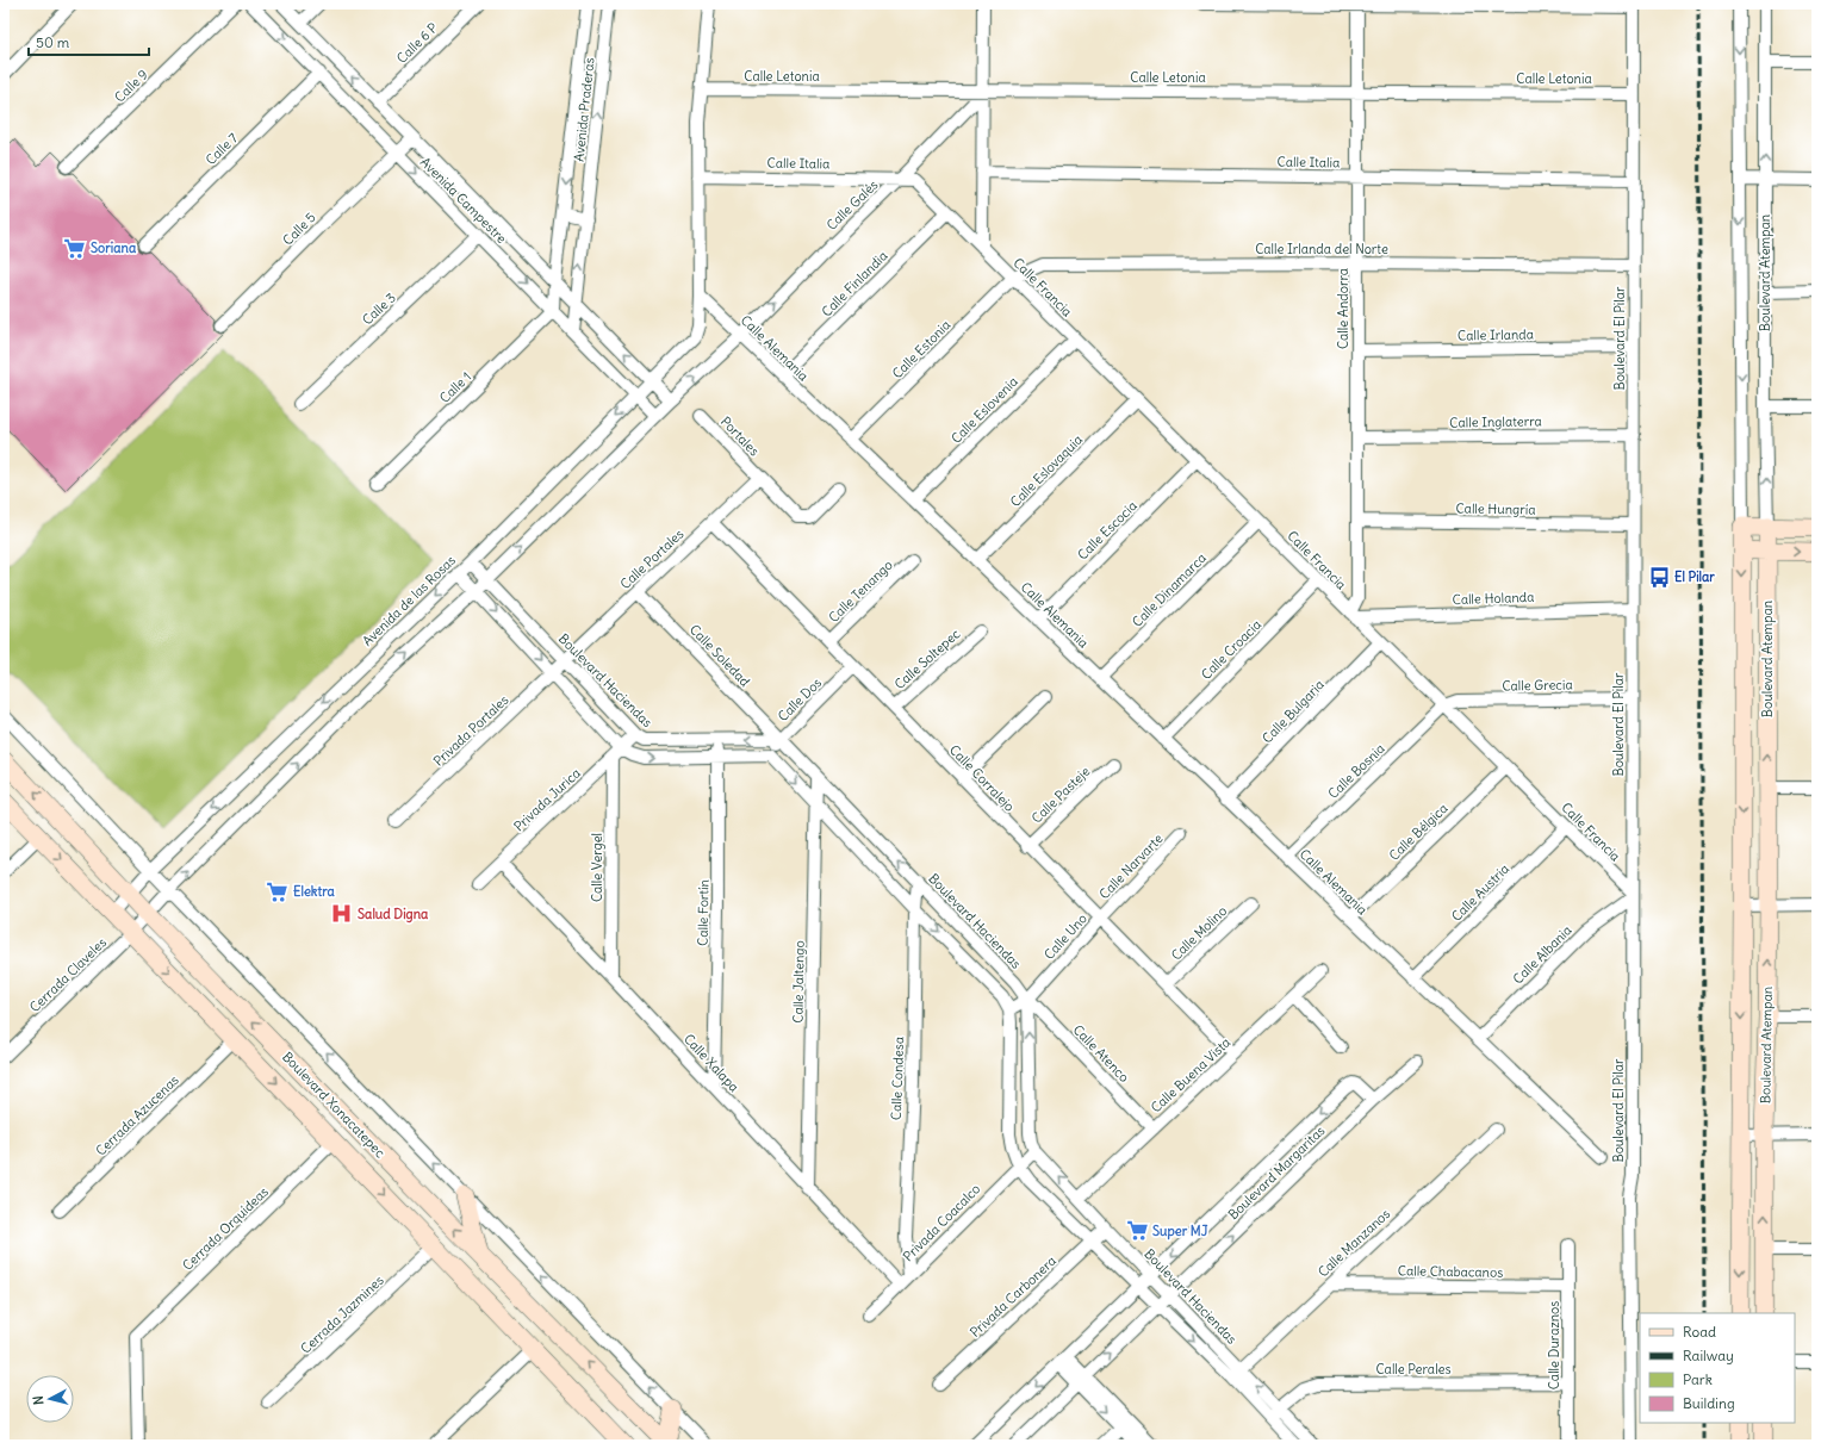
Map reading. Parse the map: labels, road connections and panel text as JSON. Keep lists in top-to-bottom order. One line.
{"streets":{"main road":["Boulevard Atempan","Boulevard Xonacatepec"],"street":["Calle 6 P","Calle Letonia","Calle 9","Avenida Praderas","Calle 7","Calle Italia","Avenida Campestre","Calle Galés","Calle 5","Calle Irlanda del Norte","Calle Finlandia","Calle Francia","Calle 3","Calle Andorra","Calle Irlanda","Boulevard El Pilar","Calle Alemania","Calle Estonia","Calle 1","Calle Eslovenia","Calle Inglaterra","Portales","Calle Eslovaquia","Calle Hungría","Calle Escocia","Calle Portales","Calle Dinamarca","Calle Tenango","Calle Holanda","Avenida de las Rosas","Calle Croacia","Calle Soledad","Calle Soltepec","Boulevard Haciendas","Calle Grecia","Calle Dos","Calle Bulgaria","Privada Portales","Calle Bosnia","Calle Corralejo","Calle Pasteje","Privada Jurica","Calle Bélgica","Calle Narvarte","Calle Vergel","Calle Austria","Calle Fortín","Calle Molino","Calle Uno","Calle Albania","Cerrada Claveles","Calle Jaltengo","Calle Atenco","Calle Xalapa","Calle Buena Vista","Calle Condesa","Cerrada Azucenas","Boulevard Margaritas","Privada Coacalco","Cerrada Orquídeas","Calle Manzanos","Calle Chabacanos","Privada Carbonera","Cerrada Jazmines","Calle Duraznos","Calle Perales"]},"crossings":[["Calle 6 P","Avenida Campestre"],["Calle Letonia","Calle Galés"],["Calle Letonia","Calle Andorra"],["Calle Letonia","Boulevard El Pilar"],["Avenida Praderas","Avenida Campestre"],["Avenida Praderas","Calle 1"],["Calle 7","Avenida Campestre"],["Calle Italia","Calle Galés"],["Calle Italia","Calle Francia"],["Calle Italia","Calle Andorra"],["Calle Italia","Boulevard El Pilar"],["Avenida Campestre","Calle 5"],["Avenida Campestre","Calle 3"],["Avenida Campestre","Calle 1"],["Avenida Campestre","Avenida de las Rosas"],["Calle Galés","Calle Francia"],["Calle Galés","Calle Alemania"],["Calle Irlanda del Norte","Calle Francia"],["Calle Irlanda del Norte","Calle Andorra"],["Calle Irlanda del Norte","Boulevard El Pilar"],["Calle Irlanda del Norte","Calle Estonia"],["Calle Finlandia","Calle Francia"],["Calle Finlandia","Calle Alemania"],["Calle Francia","Calle Andorra"],["Calle Francia","Boulevard El Pilar"],["Calle Francia","Calle Estonia"],["Calle Francia","Calle Eslovenia"],["Calle Francia","Calle Eslovaquia"],["Calle Francia","Calle Escocia"],["Calle Francia","Calle Dinamarca"],["Calle Francia","Calle Holanda"],["Calle Francia","Calle Croacia"],["Calle Francia","Calle Grecia"],["Calle Francia","Calle Bulgaria"],["Calle Francia","Calle Bosnia"],["Calle Francia","Calle Bélgica"],["Calle Francia","Calle Austria"],["Calle Francia","Calle Albania"],["Calle Andorra","Calle Irlanda"],["Calle Andorra","Calle Inglaterra"],["Calle Andorra","Calle Hungría"],["Calle Andorra","Calle Holanda"],["Calle Irlanda","Boulevard El Pilar"],["Boulevard El Pilar","Calle Inglaterra"],["Boulevard El Pilar","Calle Hungría"],["Boulevard El Pilar","Calle Holanda"],["Boulevard El Pilar","Calle Grecia"],["Boulevard El Pilar","Calle Albania"],["Calle Alemania","Calle Estonia"],["Calle Alemania","Calle Eslovenia"],["Calle Alemania","Calle Eslovaquia"],["Calle Alemania","Calle Escocia"],["Calle Alemania","Calle Dinamarca"],["Calle Alemania","Avenida de las Rosas"],["Calle Alemania","Calle Croacia"],["Calle Alemania","Calle Bulgaria"],["Calle Alemania","Calle Bosnia"],["Calle Alemania","Calle Bélgica"],["Calle Alemania","Calle Austria"],["Calle Alemania","Calle Albania"],["Portales","Calle Portales"],["Calle Portales","Calle Soledad"],["Calle Portales","Boulevard Haciendas"],["Calle Portales","Privada Portales"],["Calle Portales","Calle Corralejo"],["Calle Tenango","Calle Corralejo"],["Avenida de las Rosas","Boulevard Haciendas"],["Avenida de las Rosas","Boulevard Xonacatepec"],["Calle Soledad","Boulevard Haciendas"],["Calle Soledad","Calle Dos"],["Calle Soltepec","Calle Corralejo"],["Boulevard Haciendas","Calle Dos"],["Boulevard Haciendas","Privada Portales"],["Boulevard Haciendas","Privada Jurica"],["Boulevard Haciendas","Calle Fortín"],["Boulevard Haciendas","Calle Uno"],["Boulevard Haciendas","Calle Jaltengo"],["Boulevard Haciendas","Calle Atenco"],["Boulevard Haciendas","Calle Buena Vista"],["Boulevard Haciendas","Calle Condesa"],["Boulevard Haciendas","Boulevard Margaritas"],["Boulevard Haciendas","Privada Coacalco"],["Boulevard Haciendas","Calle Manzanos"],["Boulevard Haciendas","Privada Carbonera"],["Boulevard Haciendas","Calle Perales"],["Calle Grecia","Calle Bosnia"],["Calle Dos","Calle Corralejo"],["Calle Corralejo","Calle Pasteje"],["Calle Corralejo","Calle Narvarte"],["Calle Corralejo","Calle Molino"],["Calle Corralejo","Calle Uno"],["Calle Corralejo","Calle Buena Vista"],["Privada Jurica","Calle Vergel"],["Privada Jurica","Calle Xalapa"],["Calle Narvarte","Calle Uno"],["Calle Vergel","Calle Xalapa"],["Calle Fortín","Calle Xalapa"],["Calle Uno","Calle Atenco"],["Cerrada Claveles","Boulevard Xonacatepec"],["Calle Jaltengo","Calle Xalapa"],["Calle Atenco","Calle Buena Vista"],["Calle Xalapa","Privada Coacalco"],["Calle Condesa","Privada Coacalco"],["Boulevard Xonacatepec","Cerrada Azucenas"],["Boulevard Xonacatepec","Cerrada Orquídeas"],["Boulevard Xonacatepec","Cerrada Jazmines"],["Calle Manzanos","Calle Chabacanos"],["Calle Chabacanos","Calle Duraznos"],["Calle Duraznos","Calle Perales"]],"one_way":["Calle Galés"],"places":{"supermarket":["Soriana","Elektra","Super MJ"],"bus stop":["El Pilar"],"hospital":["Salud Digna"]},"legend":["Road","Railway","Park","Building"],"scale_bar":"50 m","north":"left"}
